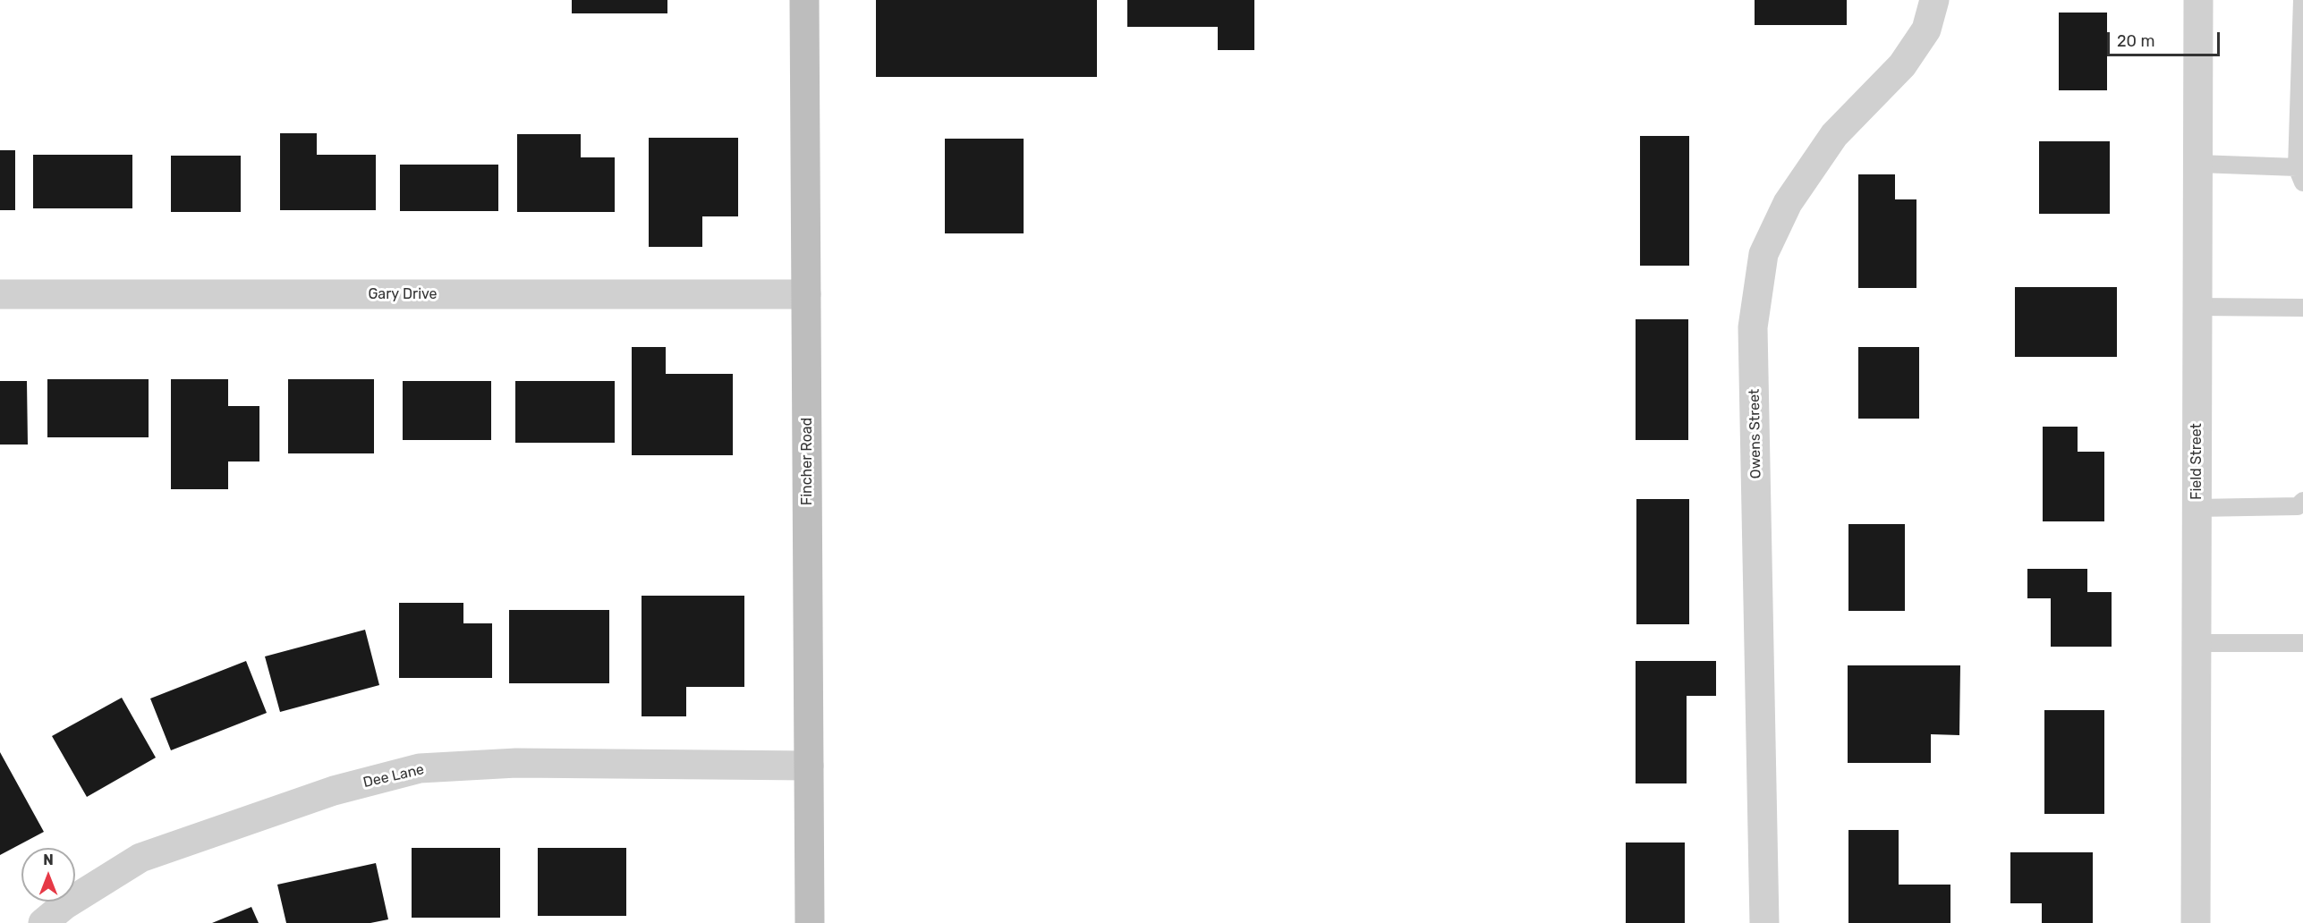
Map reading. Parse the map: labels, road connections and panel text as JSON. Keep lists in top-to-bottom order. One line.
{"streets":{"street":["Gary Drive","Owens Street","Fincher Road","Field Street","Dee Lane"]},"crossings":[["Gary Drive","Fincher Road"],["Fincher Road","Dee Lane"]],"scale_bar":"20 m","north":"top"}
